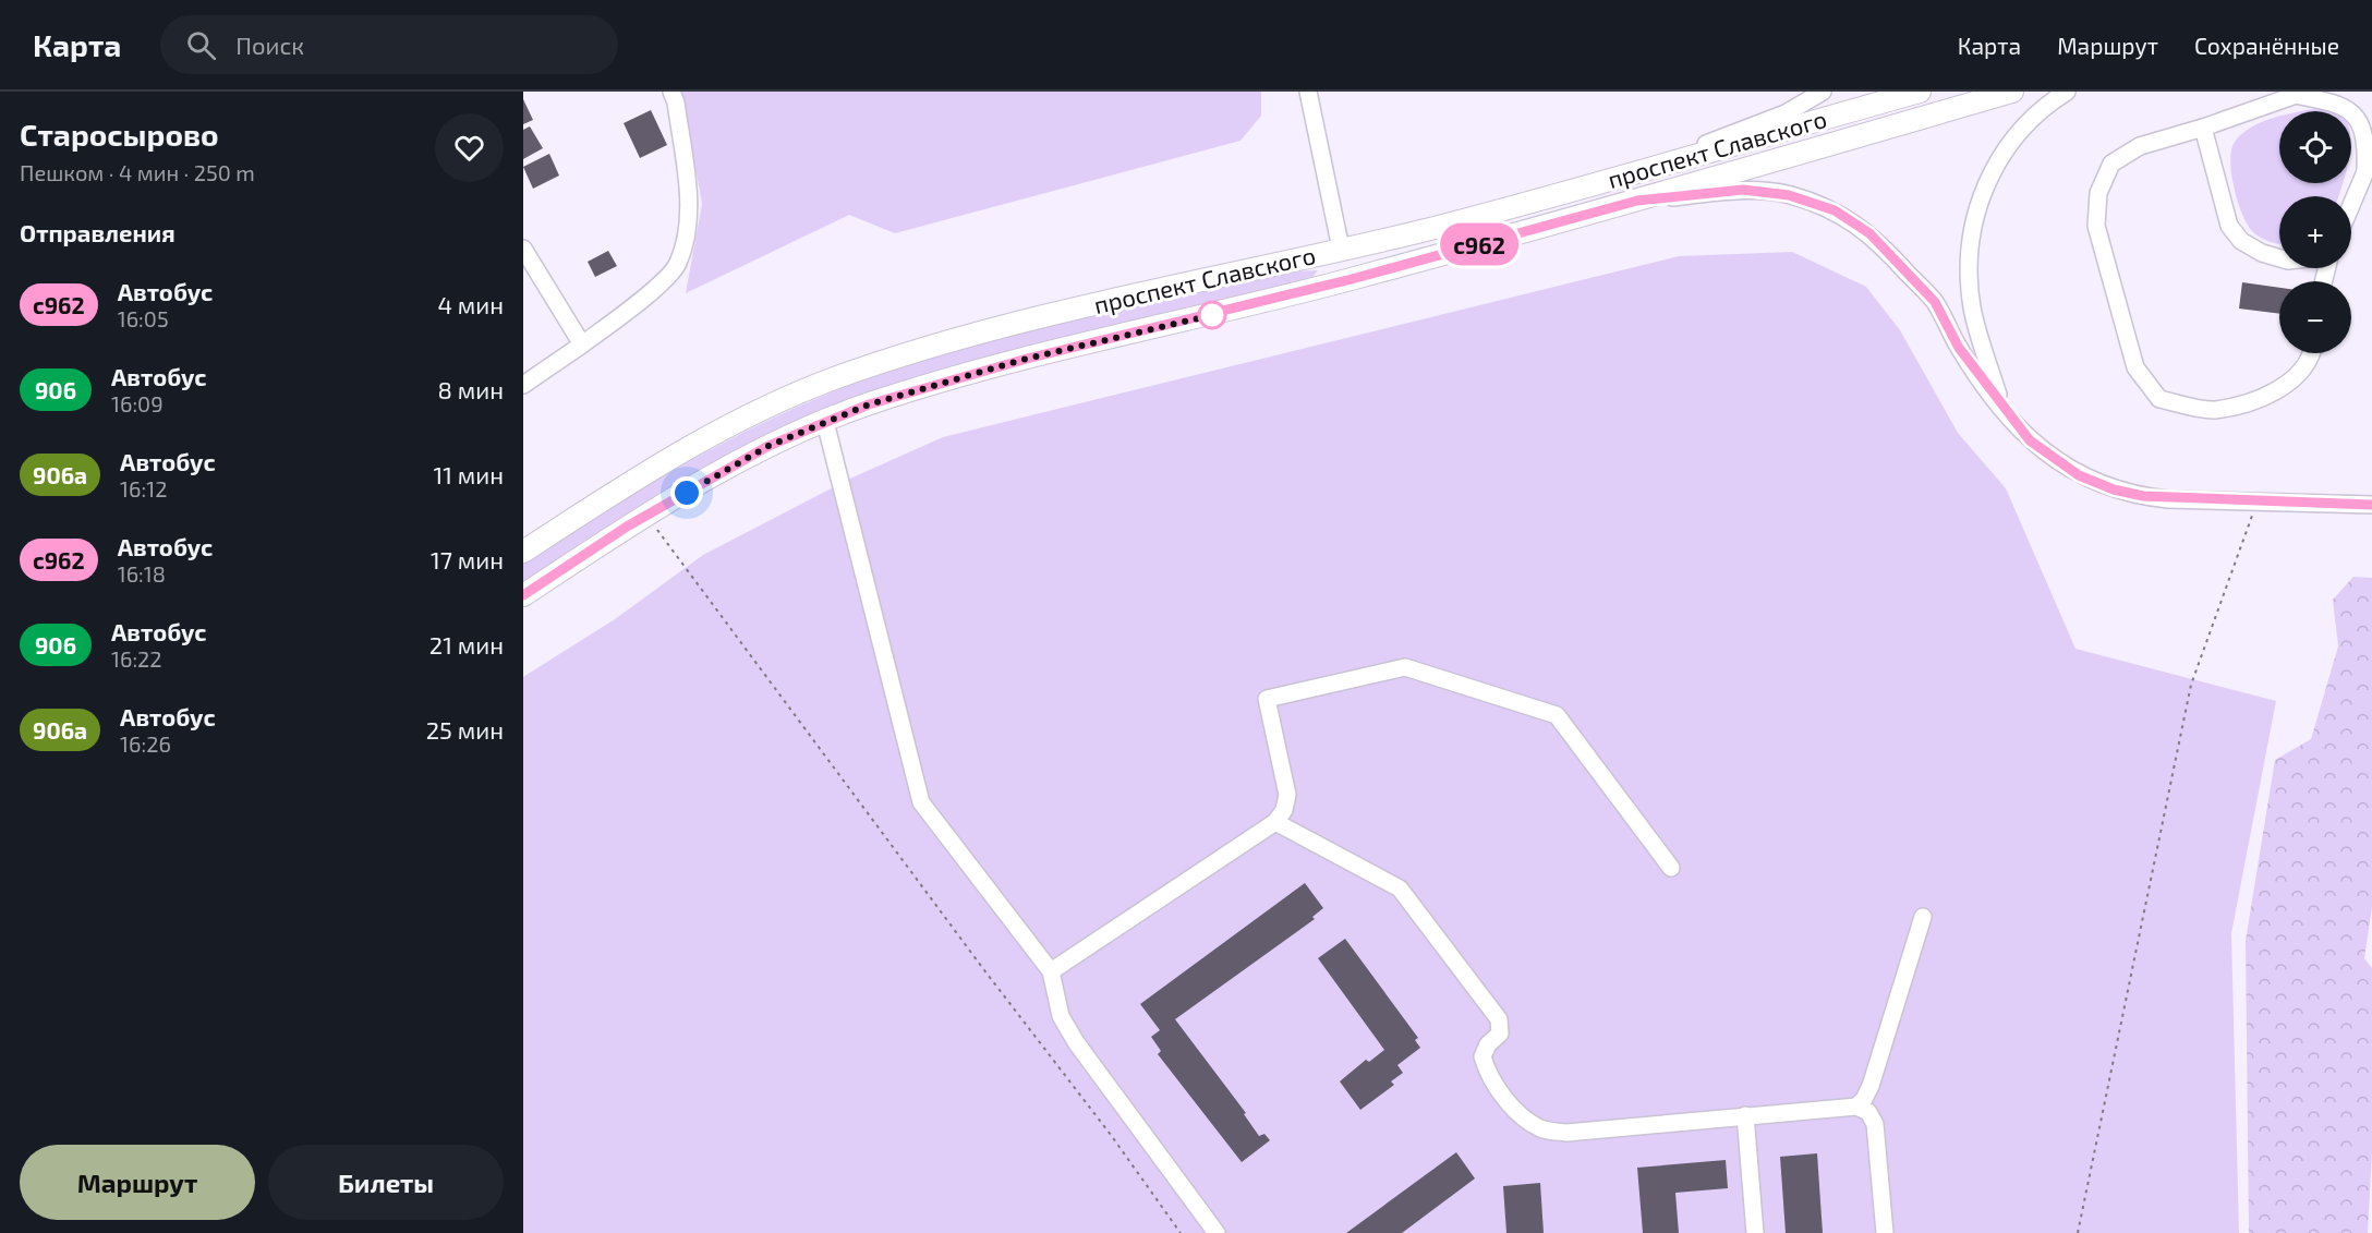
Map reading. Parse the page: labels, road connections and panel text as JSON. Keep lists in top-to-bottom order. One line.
{"streets":{"main road":["проспект Славского"]},"lines":["bus line с962"],"page":{"header":"Карта","search":"Поиск","nav":["Карта","Маршрут","Сохранённые"],"heading":[["Старосырово","Пешком · 4 мин · 250 m"],"Отправления"],"on_map":"с962","map_buttons":["+","−"],"list":[{"mark":"с962","name":"Автобус","note":"16:05","value":"4 мин"},{"mark":"906","name":"Автобус","note":"16:09","value":"8 мин"},{"mark":"906а","name":"Автобус","note":"16:12","value":"11 мин"},{"mark":"с962","name":"Автобус","note":"16:18","value":"17 мин"},{"mark":"906","name":"Автобус","note":"16:22","value":"21 мин"},{"mark":"906а","name":"Автобус","note":"16:26","value":"25 мин"}],"buttons":["Маршрут","Билеты"]}}
